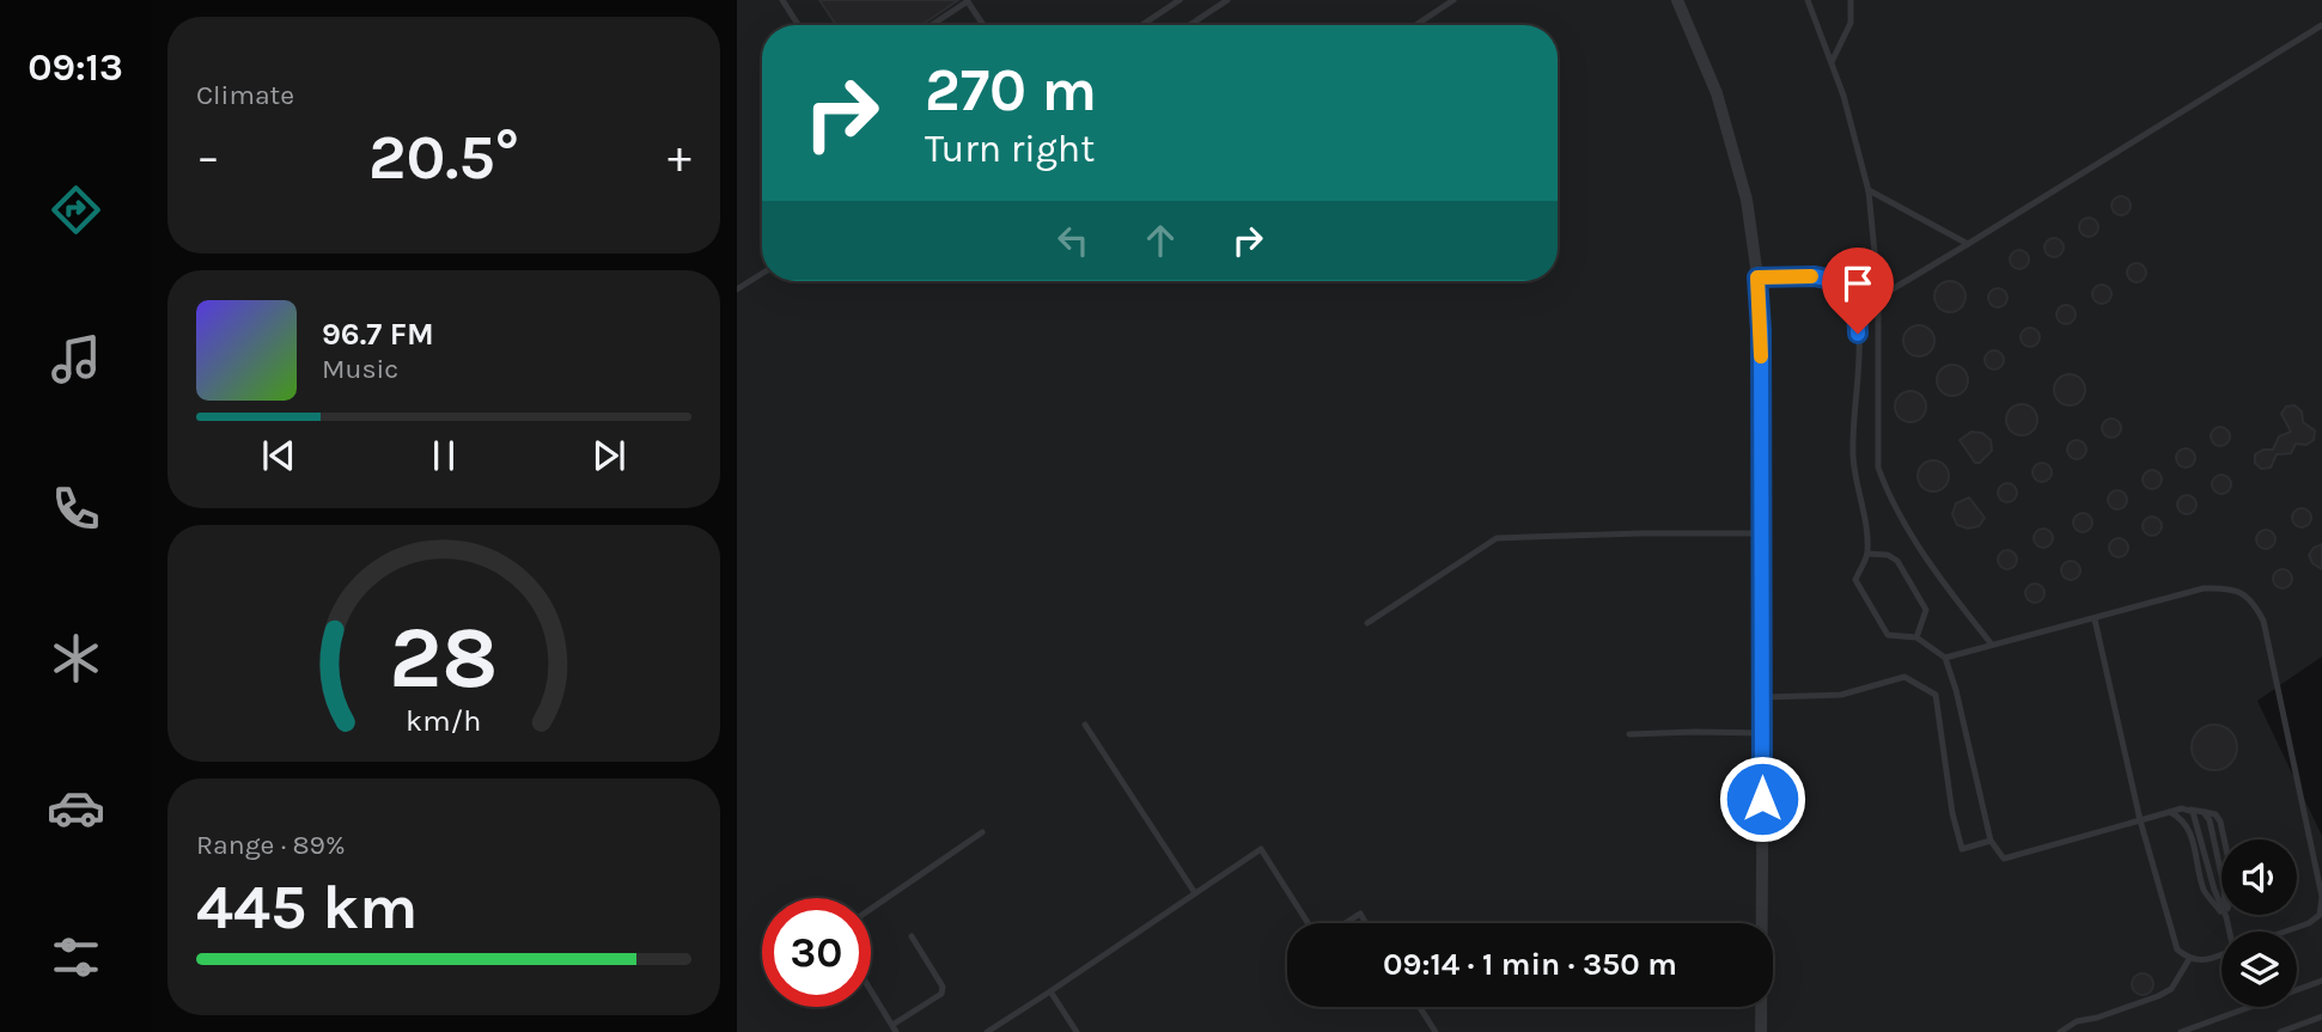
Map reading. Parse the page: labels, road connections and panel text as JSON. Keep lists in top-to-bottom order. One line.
{"page":{"tabs":"09:13","tile":["Climate",["Range · 89%","445 km"]],"turn":["270 m","Turn right"],"heat":["−","20.5°","+"],"song":["96.7 FM","Music"],"limit":"30","trip":"09:14 · 1 min · 350 m","gauge":["28","km/h"]}}
